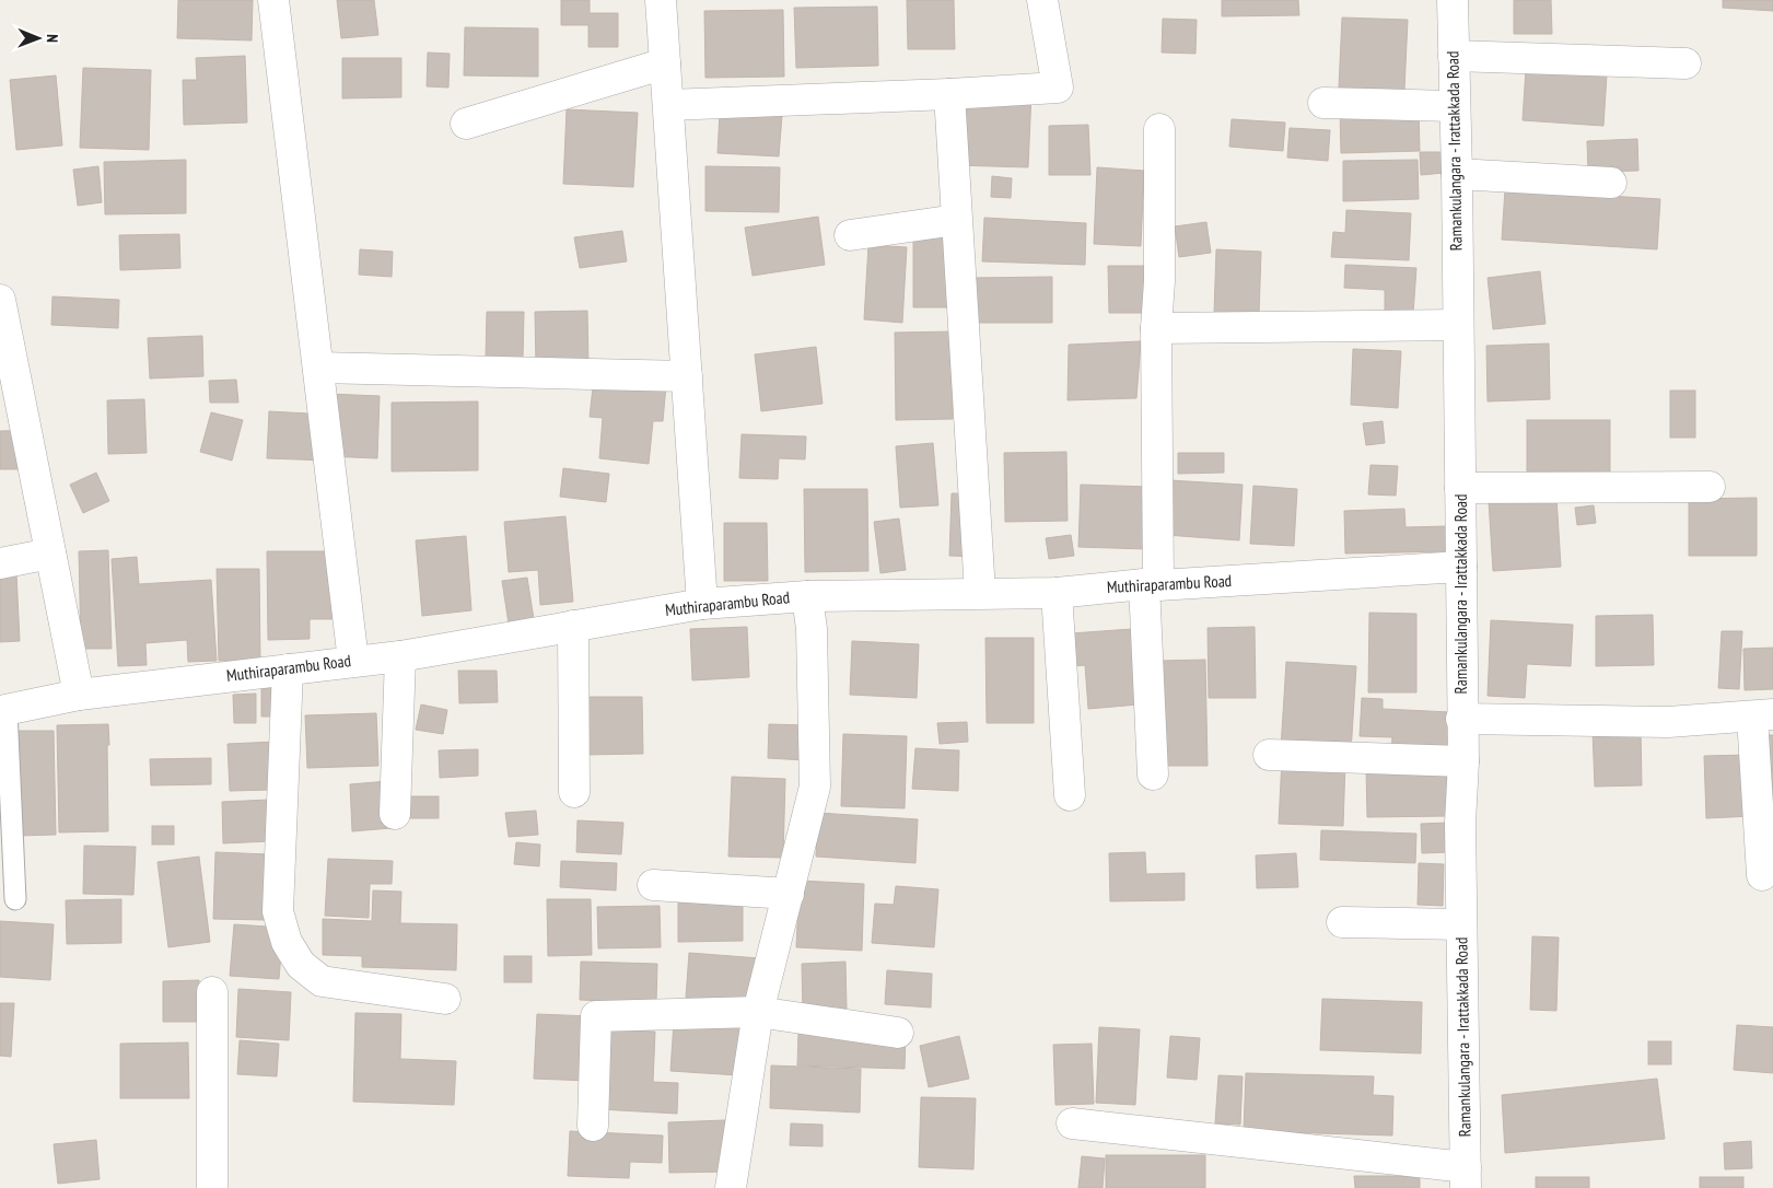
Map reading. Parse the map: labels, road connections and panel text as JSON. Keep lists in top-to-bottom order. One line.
{"streets":{"street":["Ramankulangara - Irattakkada Road","Muthiraparambu Road"]},"crossings":[["Ramankulangara - Irattakkada Road","Muthiraparambu Road"]],"north":"right"}
